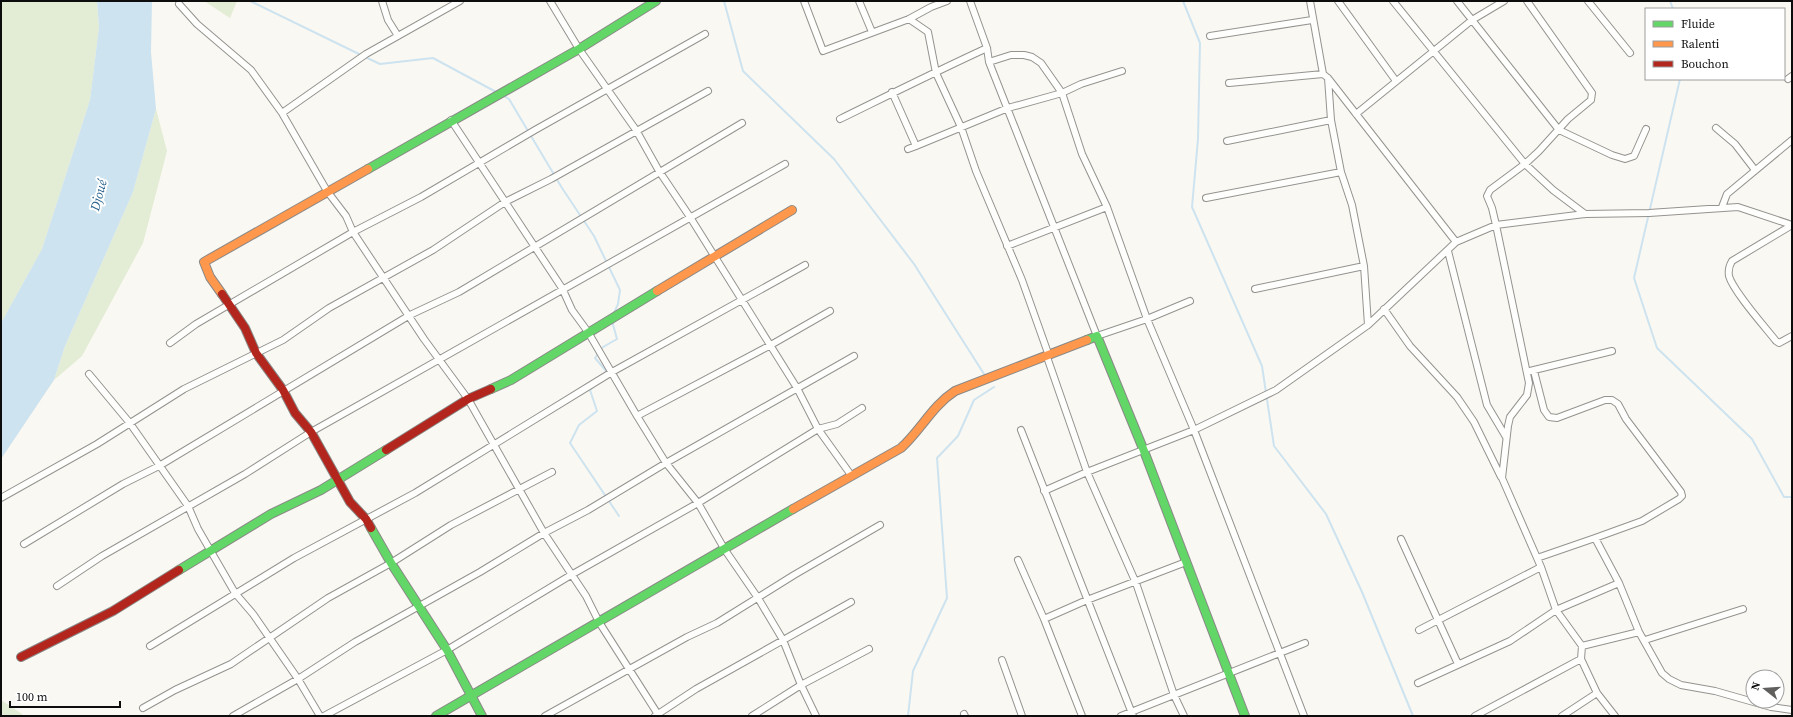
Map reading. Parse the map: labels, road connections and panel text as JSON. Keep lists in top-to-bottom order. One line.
{"water":["Djoué"],"legend":["Fluide","Ralenti","Bouchon"],"scale_bar":"100 m","north":"left"}
